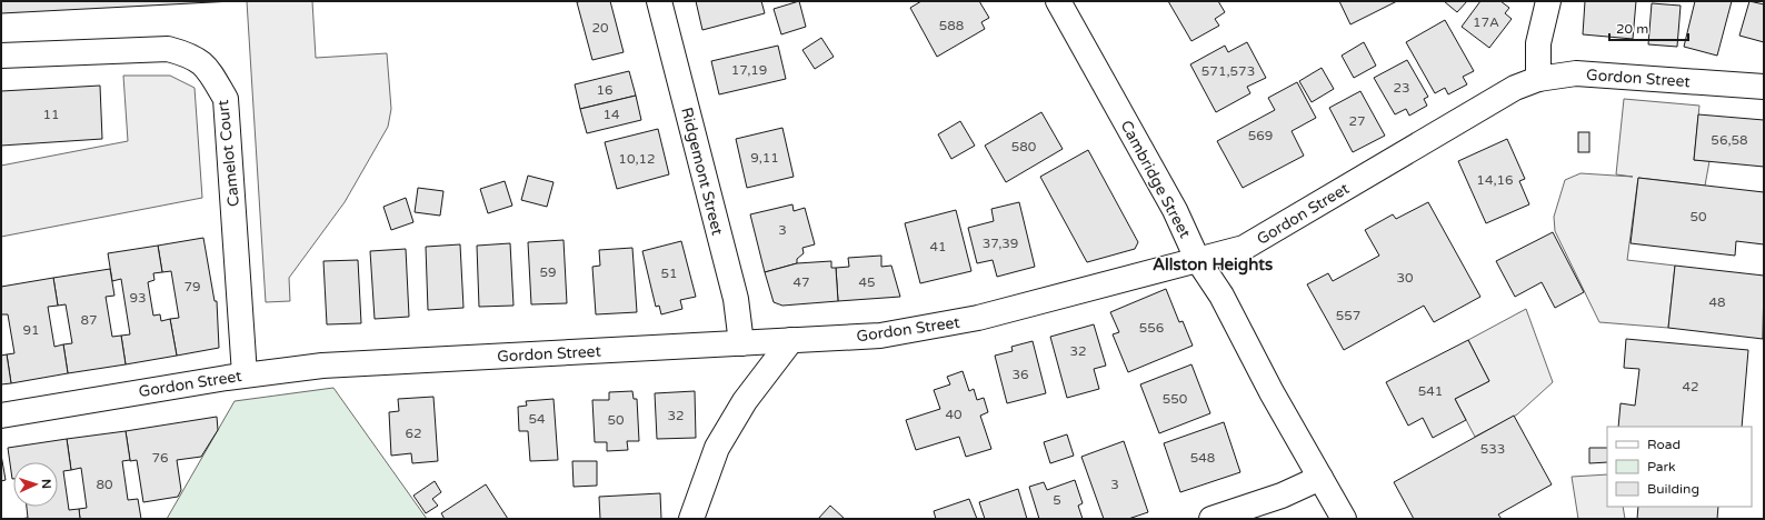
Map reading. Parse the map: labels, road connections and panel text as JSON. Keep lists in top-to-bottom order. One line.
{"streets":{"street":["Gordon Street","Camelot Court","Ridgemont Street","Cambridge Street"]},"crossings":[["Gordon Street","Camelot Court"],["Gordon Street","Ridgemont Street"],["Gordon Street","Cambridge Street"]],"districts":["Allston Heights"],"house_numbers":["17A","588","20","17,19","571,573","23","16","11","14","27","569","56,58","580","9,11","10,12","14,16","50","3","37,39","41","59","51","30","47","45","79","93","48","557","87","556","91","32","36","42","541","550","40","32","54","50","62","533","76","548","80","3","5"],"legend":["Road","Park","Building"],"scale_bar":"20 m","north":"right"}
